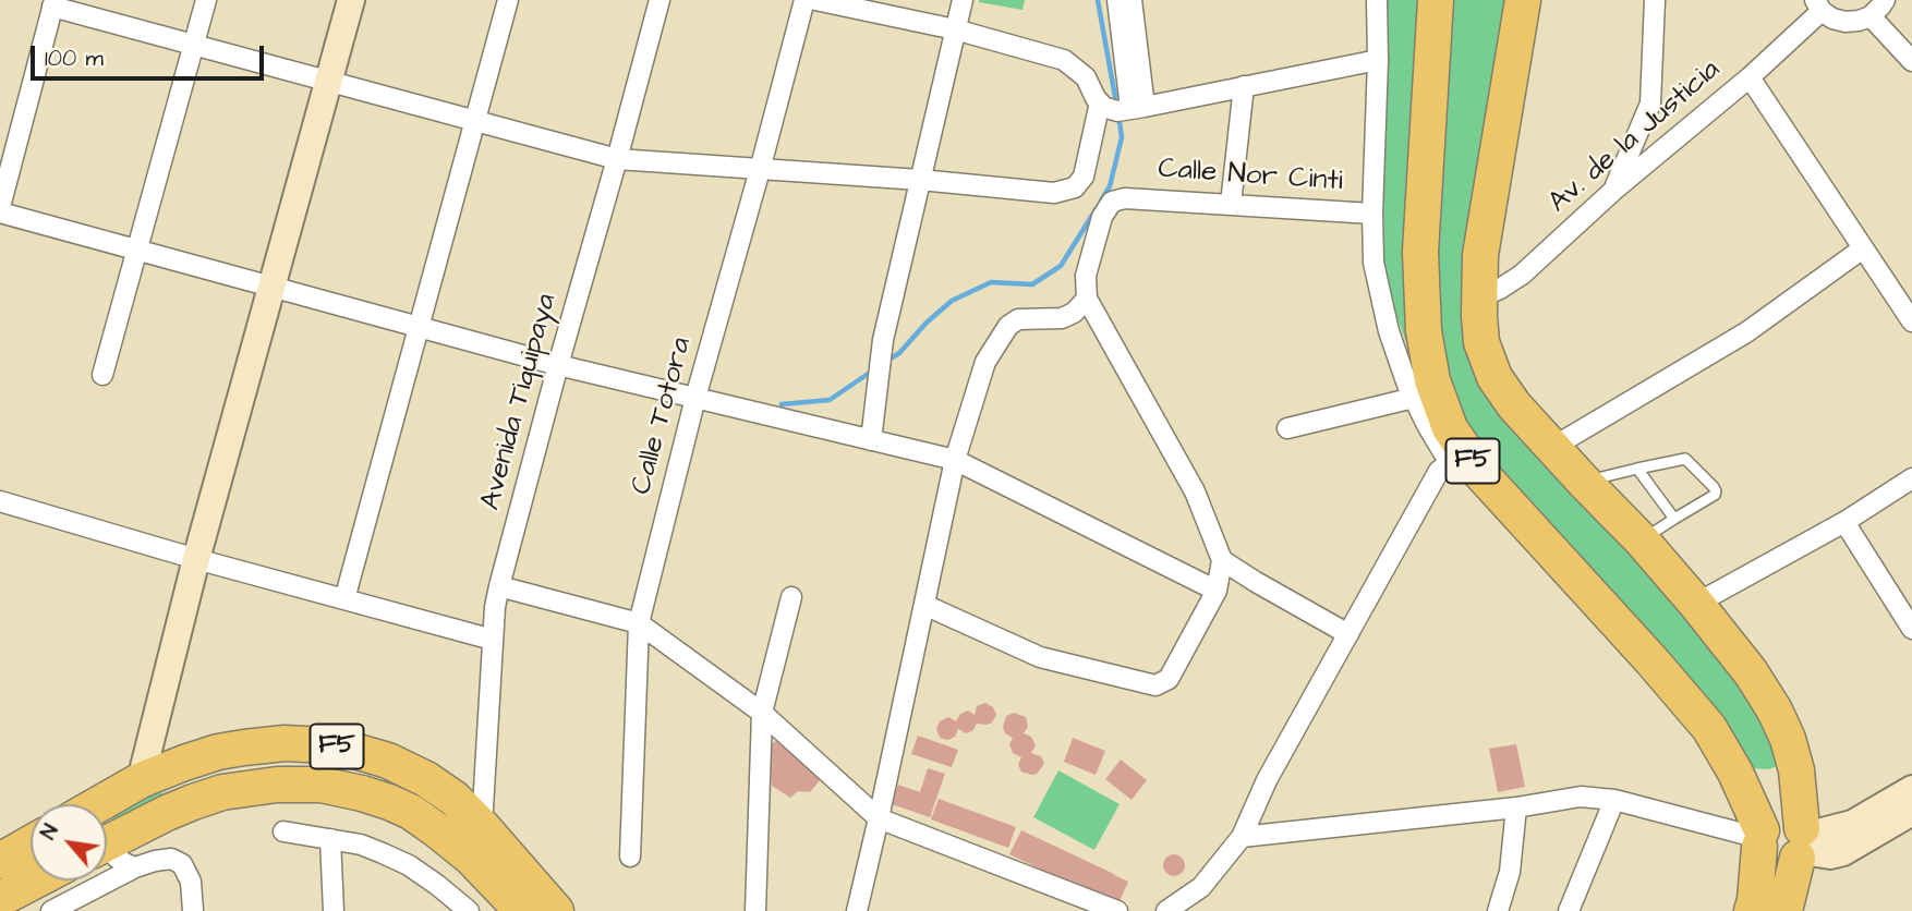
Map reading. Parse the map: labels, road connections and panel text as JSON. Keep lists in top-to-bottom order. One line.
{"streets":{"highway":["F5"],"street":["Av. de la Justicia","Calle Nor Cinti","Avenida Tiquipaya","Calle Totora"]},"crossings":[["Av. de la Justicia","F5"],["Avenida Tiquipaya","F5"]],"scale_bar":"100 m","north":"top left"}
